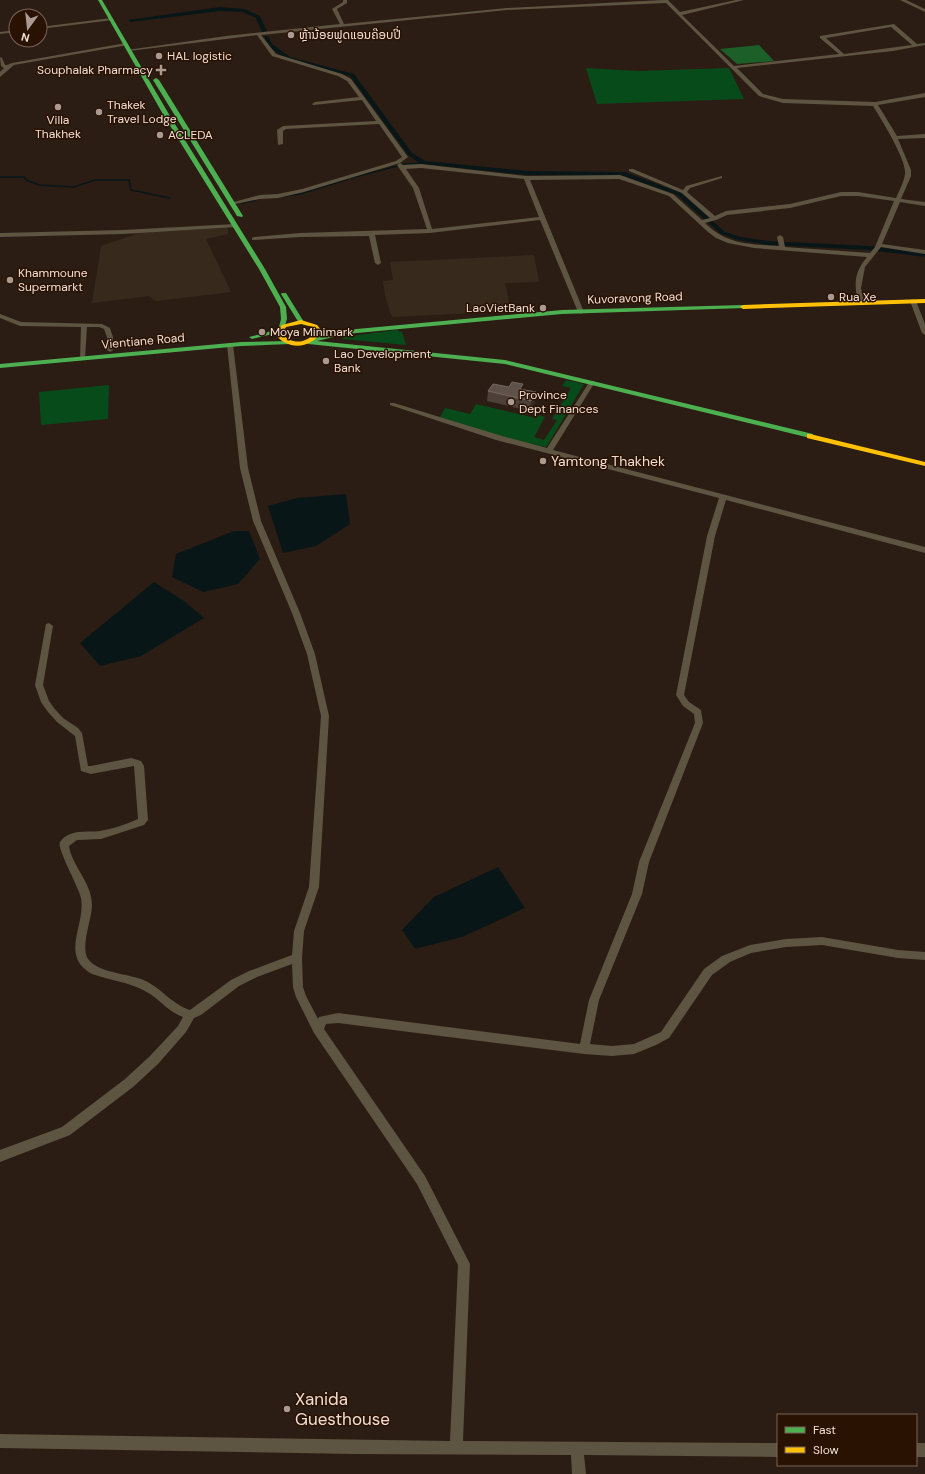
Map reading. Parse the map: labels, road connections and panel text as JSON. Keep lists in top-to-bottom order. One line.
{"streets":{"main road":["Kuvoravong Road","Vientiane Road"]},"places":{"other":["ຫຼ້ານ້ອຍຟູດແອນຄ໊ອບປີ່","HAL logistic","Villa Thakhek","Thakek Travel Lodge","ACLEDA","Khammoune Supermarkt","Rua Xe","LaoVietBank","Moya Minimark","Lao Development Bank","Province Dept Finances","Yamtong Thakhek","Xanida Guesthouse"],"health":["Souphalak Pharmacy"]},"legend":["Fast","Slow"],"north":"bottom"}
